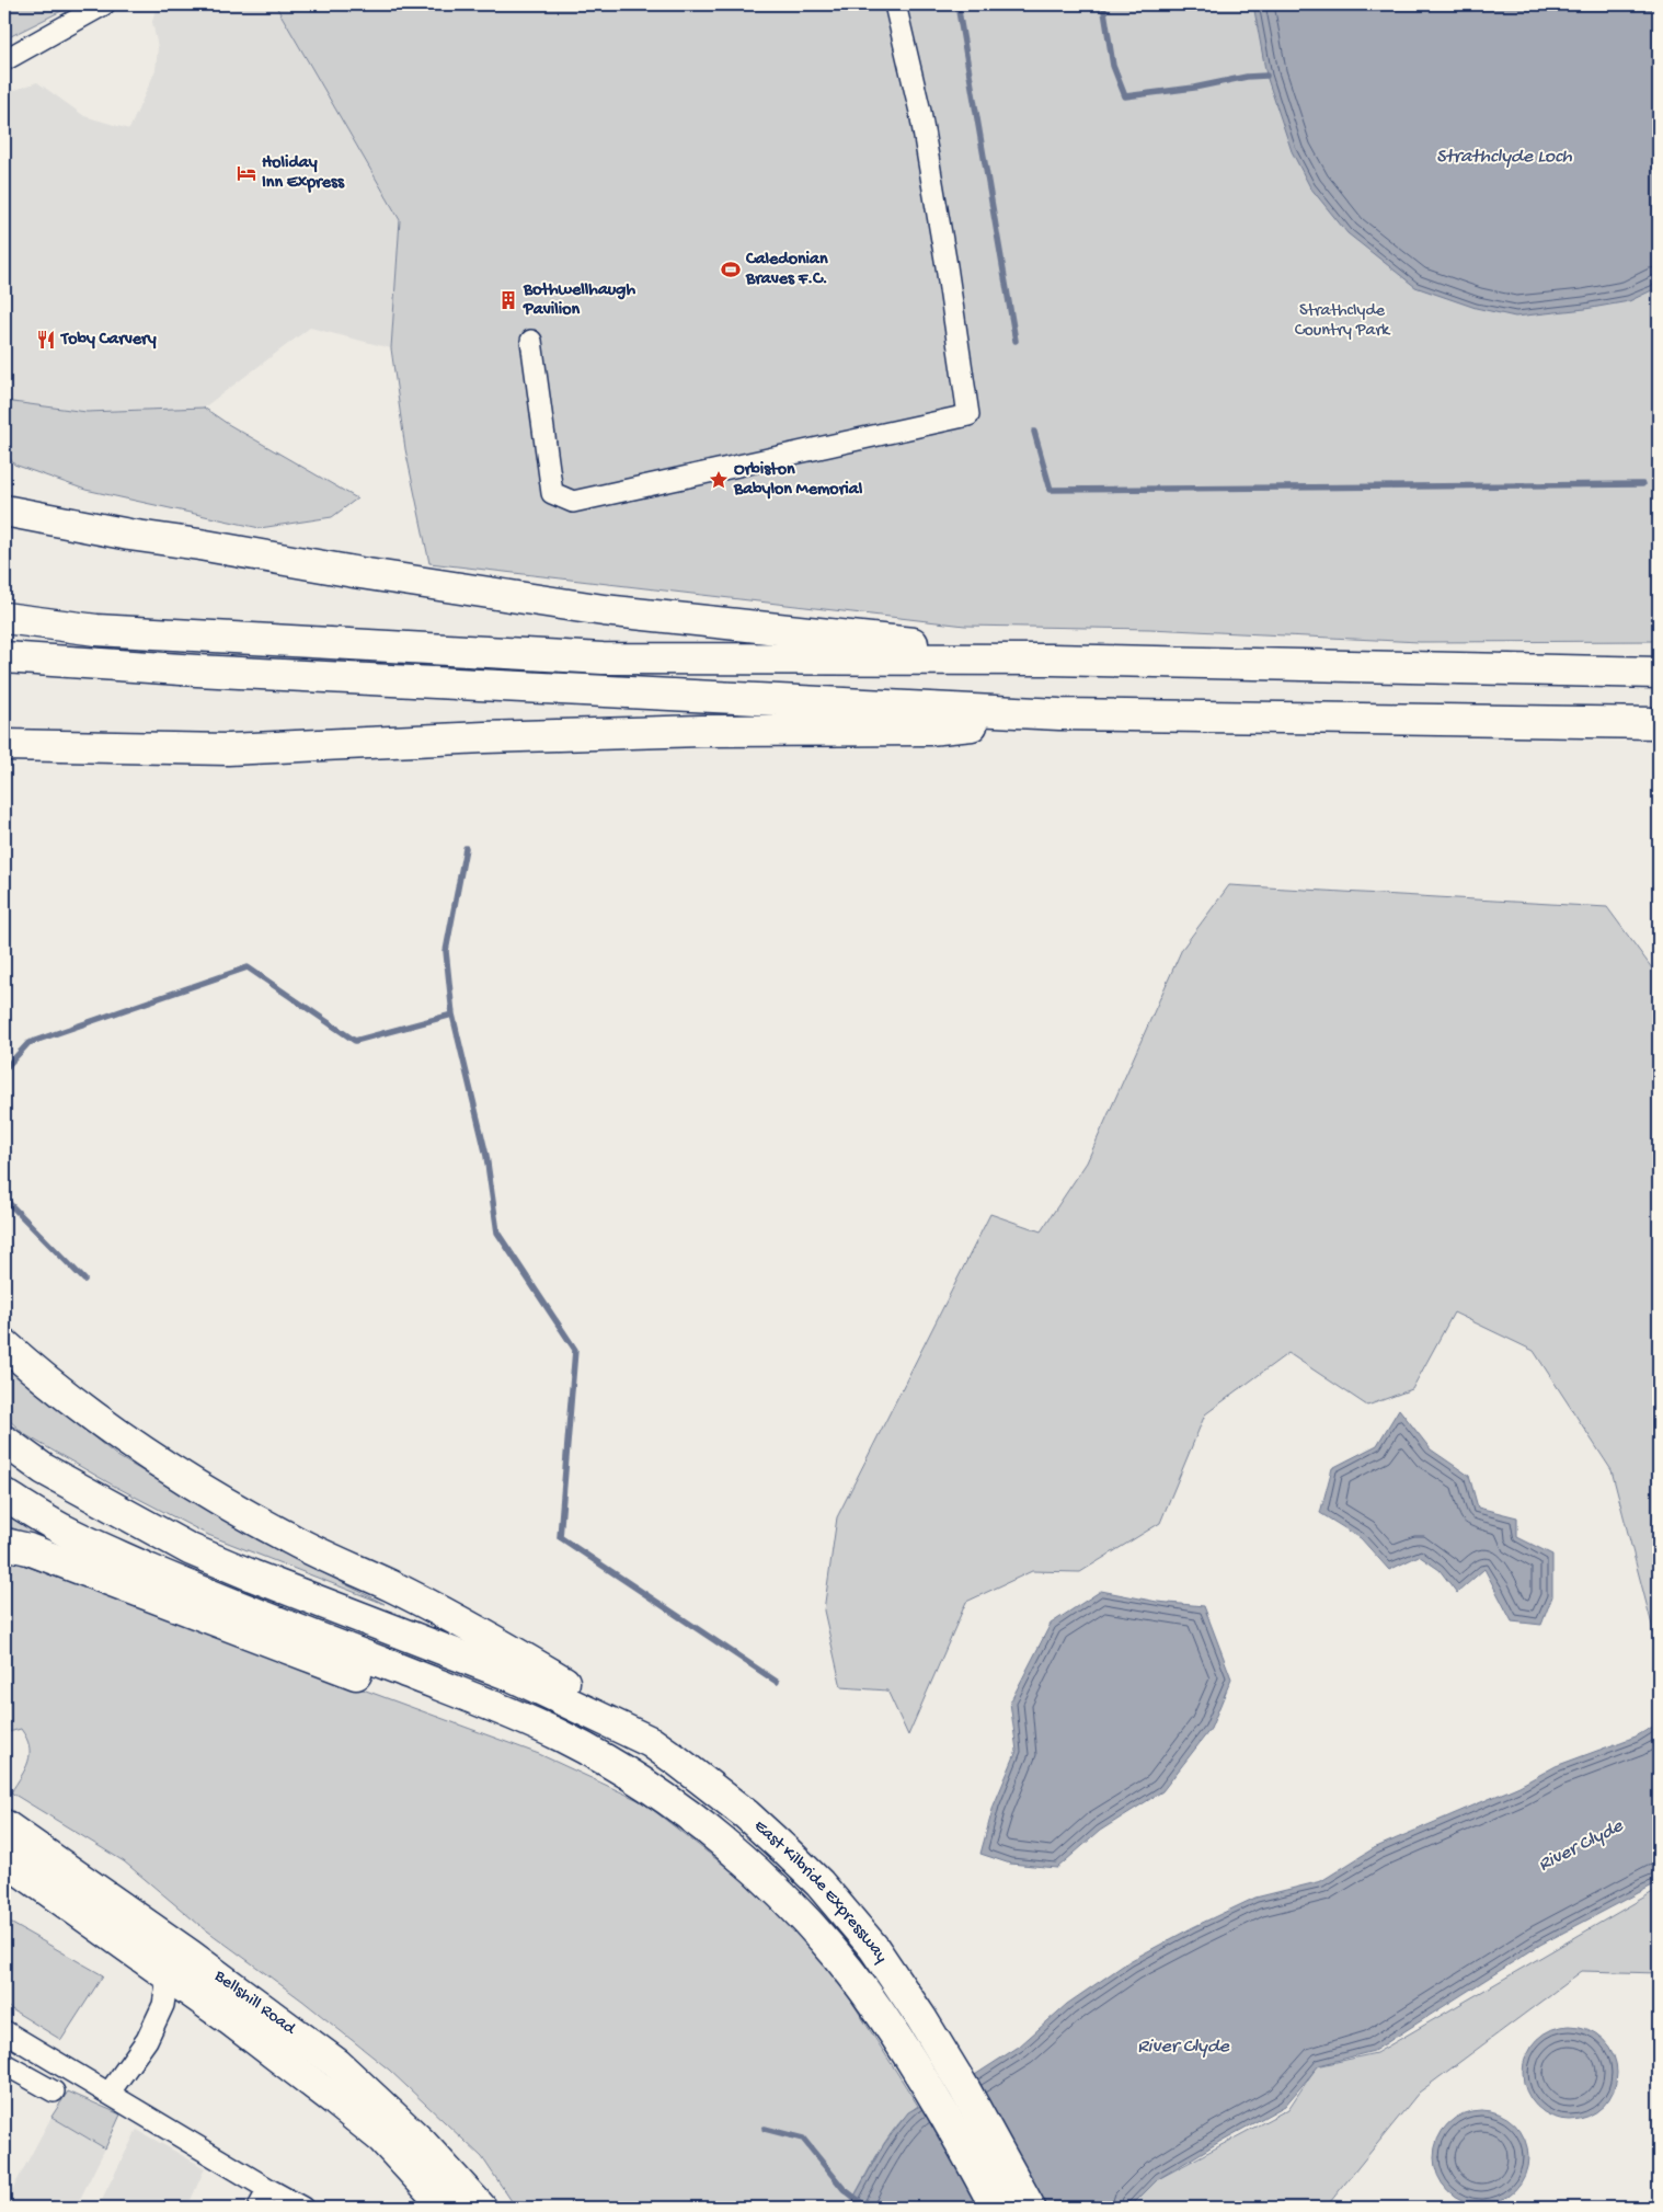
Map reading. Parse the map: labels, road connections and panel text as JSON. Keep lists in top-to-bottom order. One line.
{"streets":{"highway":["East Kilbride Expressway","Bellshill Road"]},"water":["Strathclyde Loch","River Clyde"],"parks":["Strathclyde Country Park"],"places":{"hotel":["Holiday Inn Express"],"sports":["Caledonian Braves F.C."],"building":["Bothwellhaugh Pavilion"],"restaurant":["Toby Carvery"],"place":["Orbiston Babylon Memorial"]}}
